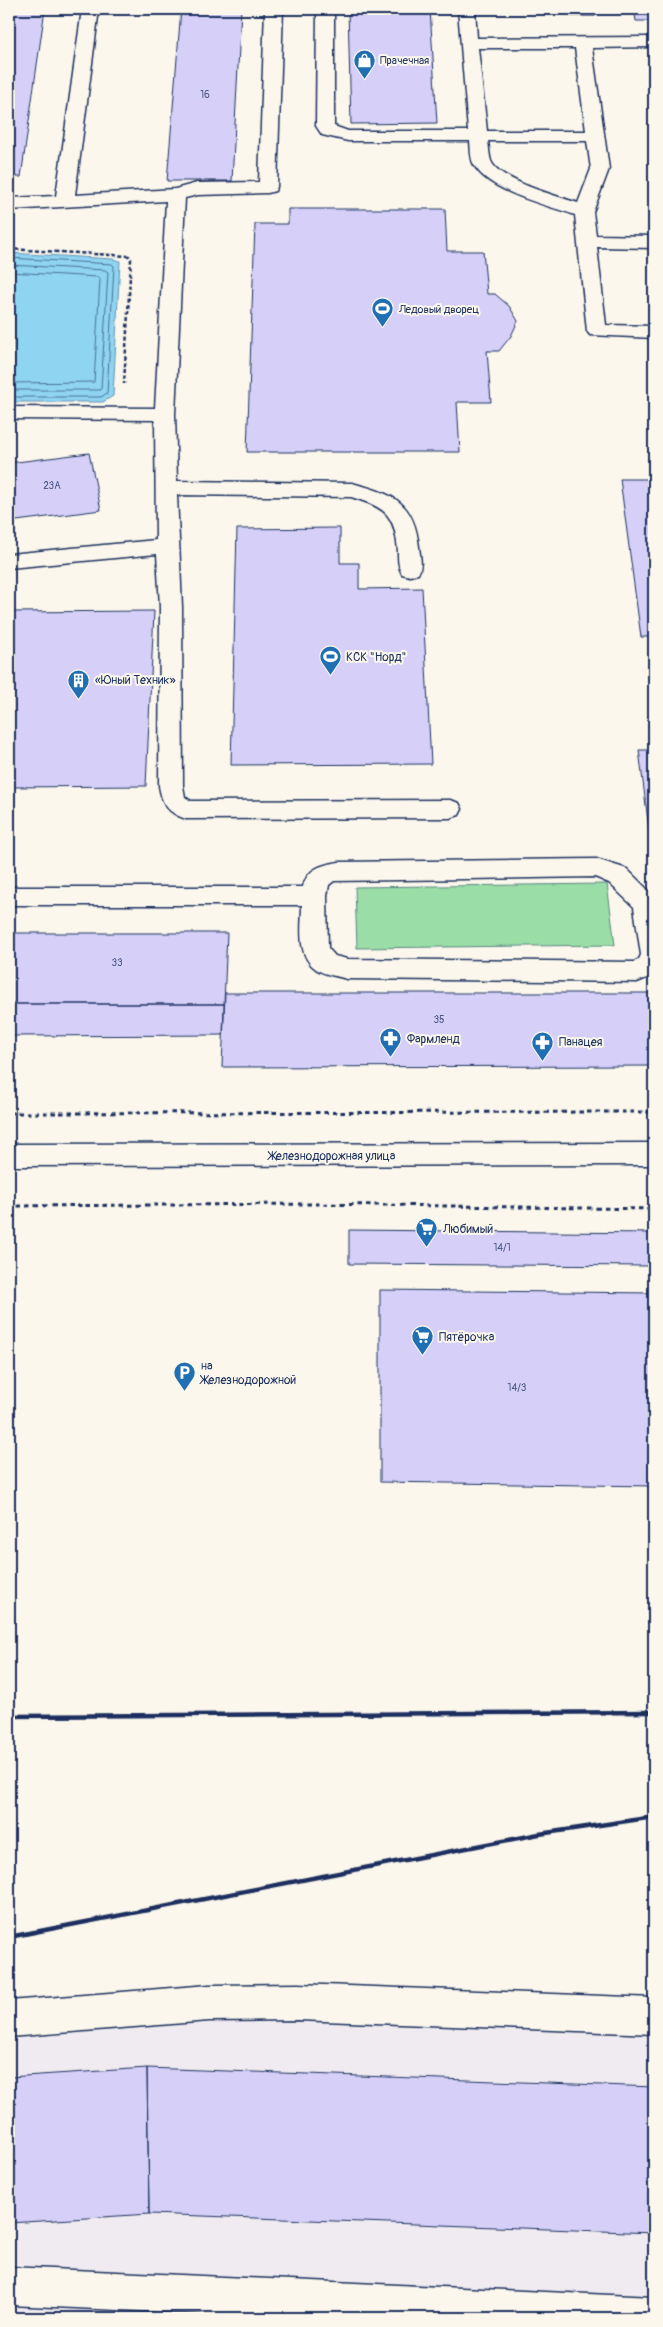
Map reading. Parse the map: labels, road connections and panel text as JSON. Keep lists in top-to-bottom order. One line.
{"streets":{"main road":["Железнодорожная улица"]},"places":{"shop":["Прачечная"],"sports":["Ледовый дворец","КСК \"Норд\""],"building":["«Юный Техник»"],"pharmacy":["Фармленд","Панацея"],"supermarket":["Любимый","Пятёрочка"],"parking":["на Железнодорожной"]},"house_numbers":["16","23А","33","35","14/1","14/3"]}
